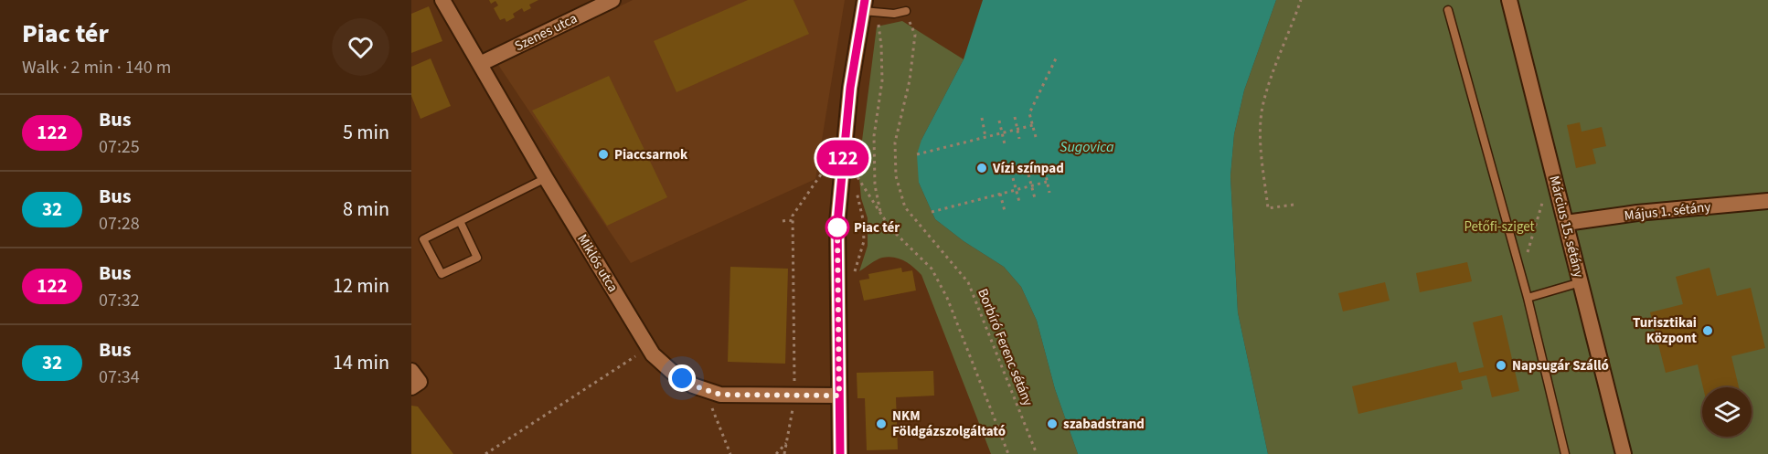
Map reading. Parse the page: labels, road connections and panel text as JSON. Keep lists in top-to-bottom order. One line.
{"streets":{"street":["Szenes utca","Május 1. sétány","Március 15. sétány","Miklós utca"],"path":["Borbíró Ferenc sétány"]},"crossings":[["Szenes utca","Miklós utca"],["Május 1. sétány","Március 15. sétány"]],"water":["Sugovica"],"parks":["Petőfi-sziget"],"places":["Piaccsarnok","Vízi színpad","Piac tér","Turisztikai Központ","Napsugár Szálló","NKM Földgázszolgáltató","szabadstrand"],"lines":["bus line 122"],"page":{"heading":["Piac tér","Walk · 2 min · 140 m"],"on_map":"122","list":[{"mark":"122","name":"Bus","note":"07:25","value":"5 min"},{"mark":"32","name":"Bus","note":"07:28","value":"8 min"},{"mark":"122","name":"Bus","note":"07:32","value":"12 min"},{"mark":"32","name":"Bus","note":"07:34","value":"14 min"}]}}
